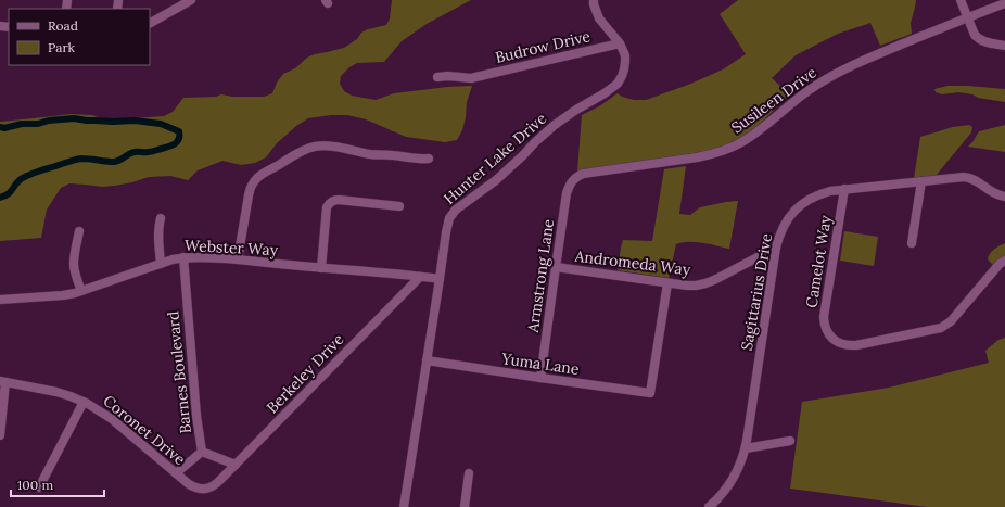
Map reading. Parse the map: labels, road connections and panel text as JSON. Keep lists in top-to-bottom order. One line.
{"streets":{"street":["Budrow Drive","Susileen Drive","Hunter Lake Drive","Webster Way","Camelot Way","Andromeda Way","Armstrong Lane","Sagittarius Drive","Yuma Lane","Barnes Boulevard","Berkeley Drive","Coronet Drive"]},"crossings":[["Budrow Drive","Hunter Lake Drive"],["Susileen Drive","Armstrong Lane"],["Hunter Lake Drive","Webster Way"],["Hunter Lake Drive","Yuma Lane"],["Webster Way","Barnes Boulevard"],["Webster Way","Berkeley Drive"],["Camelot Way","Sagittarius Drive"],["Andromeda Way","Armstrong Lane"],["Andromeda Way","Sagittarius Drive"],["Andromeda Way","Yuma Lane"],["Armstrong Lane","Yuma Lane"],["Barnes Boulevard","Coronet Drive"],["Berkeley Drive","Coronet Drive"]],"legend":["Road","Park"],"scale_bar":"100 m"}
